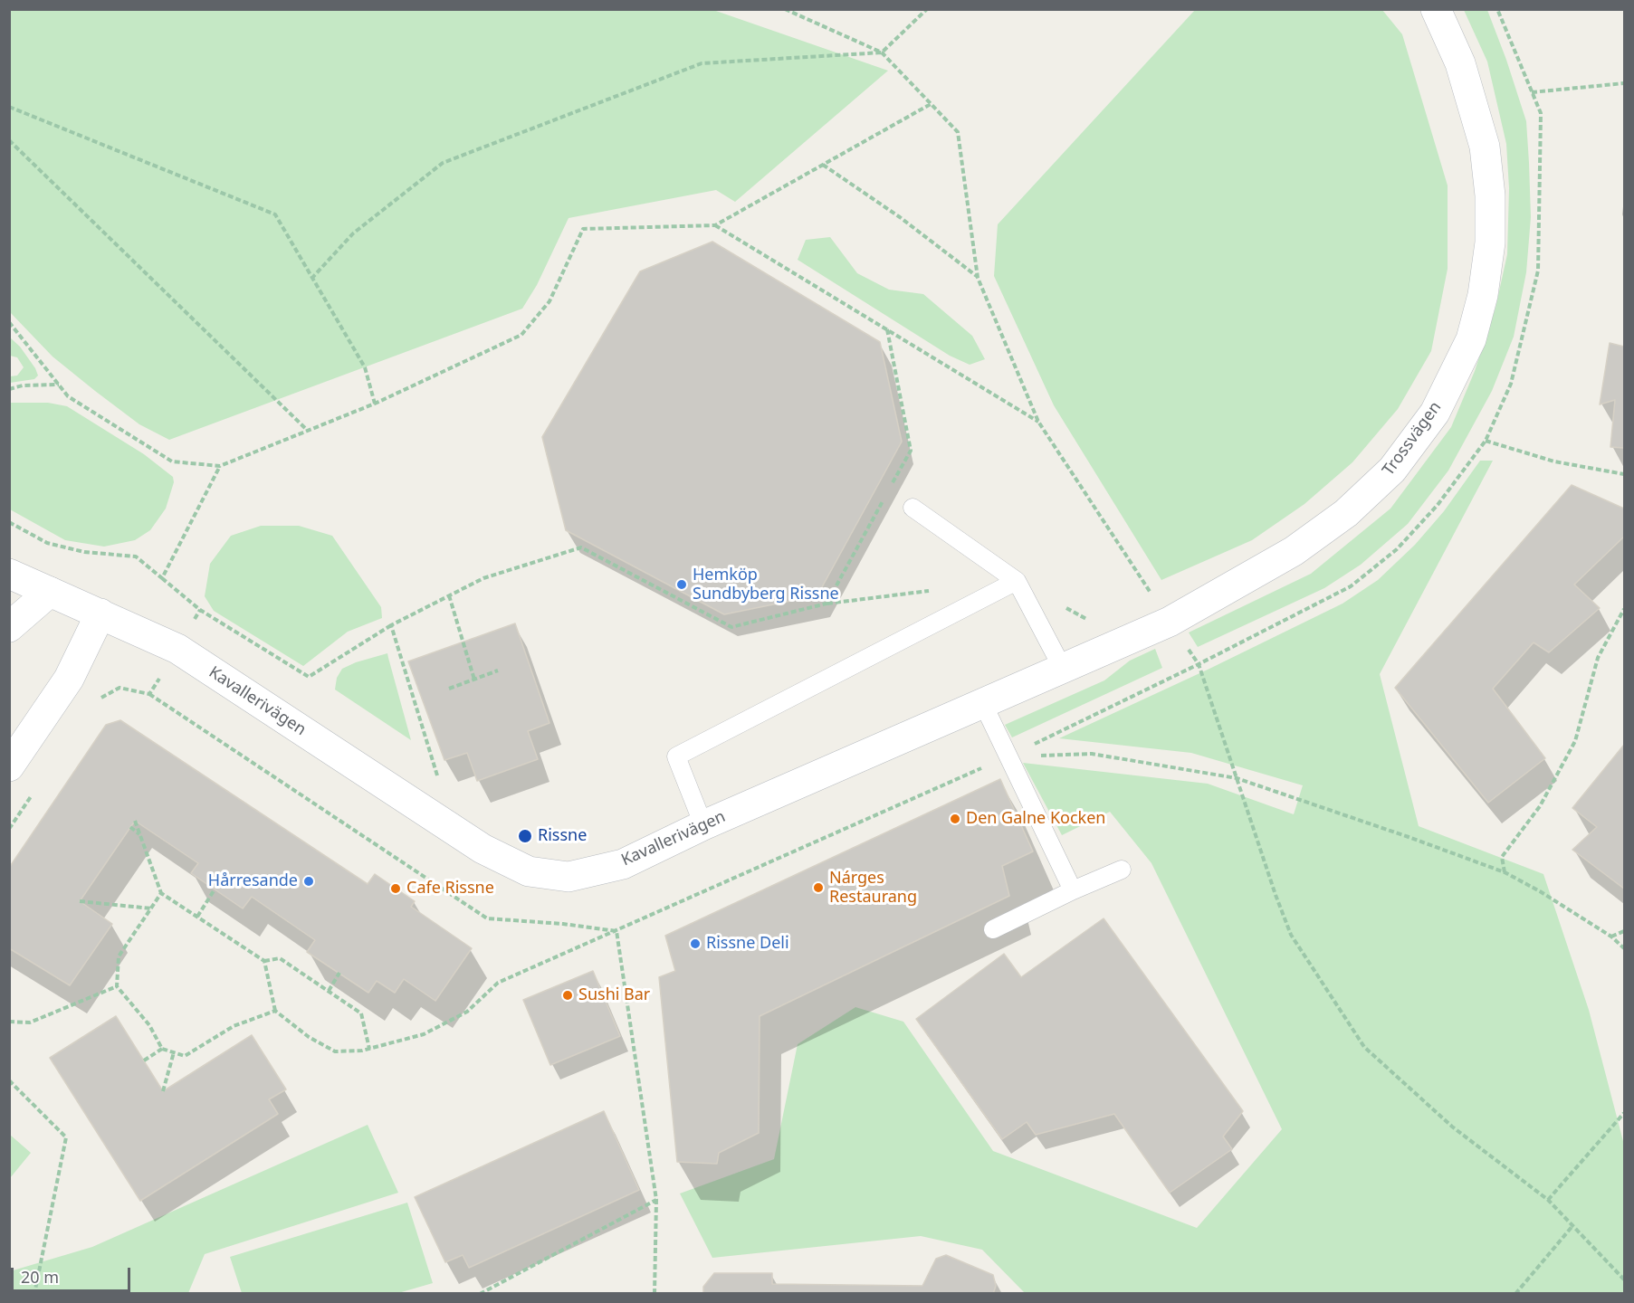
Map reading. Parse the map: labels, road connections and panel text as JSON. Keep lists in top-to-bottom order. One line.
{"streets":{"street":["Trossvägen","Kavallerivägen"]},"crossings":[["Trossvägen","Kavallerivägen"]],"places":["Hemköp Sundbyberg Rissne","Den Galne Kocken","Rissne","Hårresande","Nárges Restaurang","Cafe Rissne","Rissne Deli","Sushi Bar"],"scale_bar":"20 m"}
